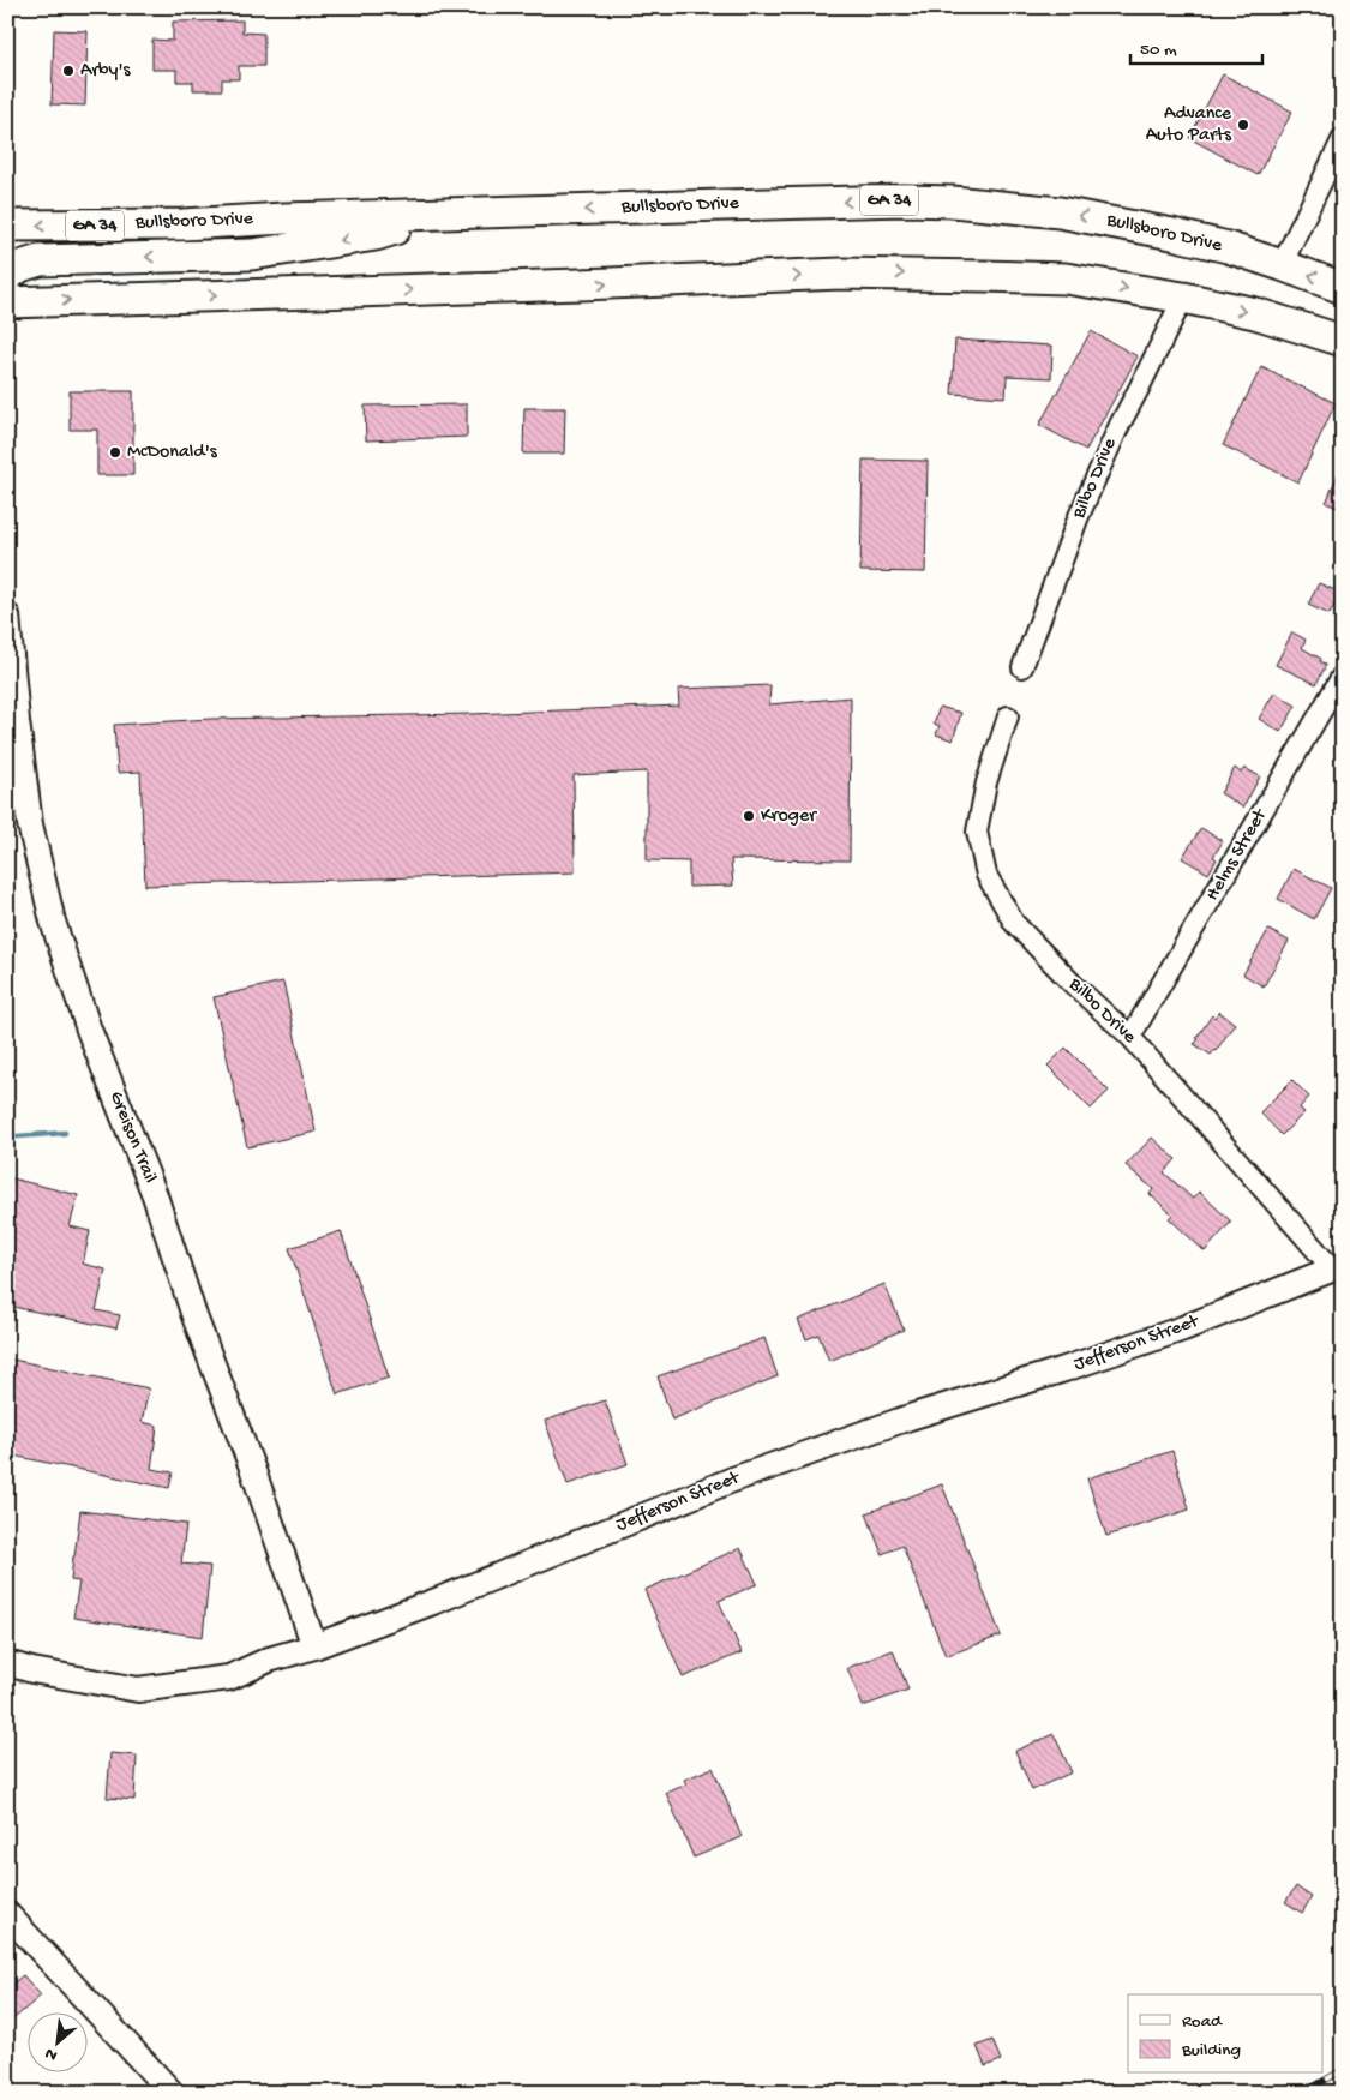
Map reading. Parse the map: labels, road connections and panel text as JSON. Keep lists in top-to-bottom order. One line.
{"streets":{"main road":["GA 34","Bullsboro Drive"],"street":["Bilbo Drive","Helms Street","Greison Trail","Jefferson Street"]},"crossings":[["Bilbo Drive","Helms Street"],["Bilbo Drive","Jefferson Street"],["Greison Trail","Jefferson Street"]],"places":["Arby's","Advance Auto Parts","McDonald's","Kroger"],"legend":["Road","Building"],"scale_bar":"50 m","north":"bottom left"}
